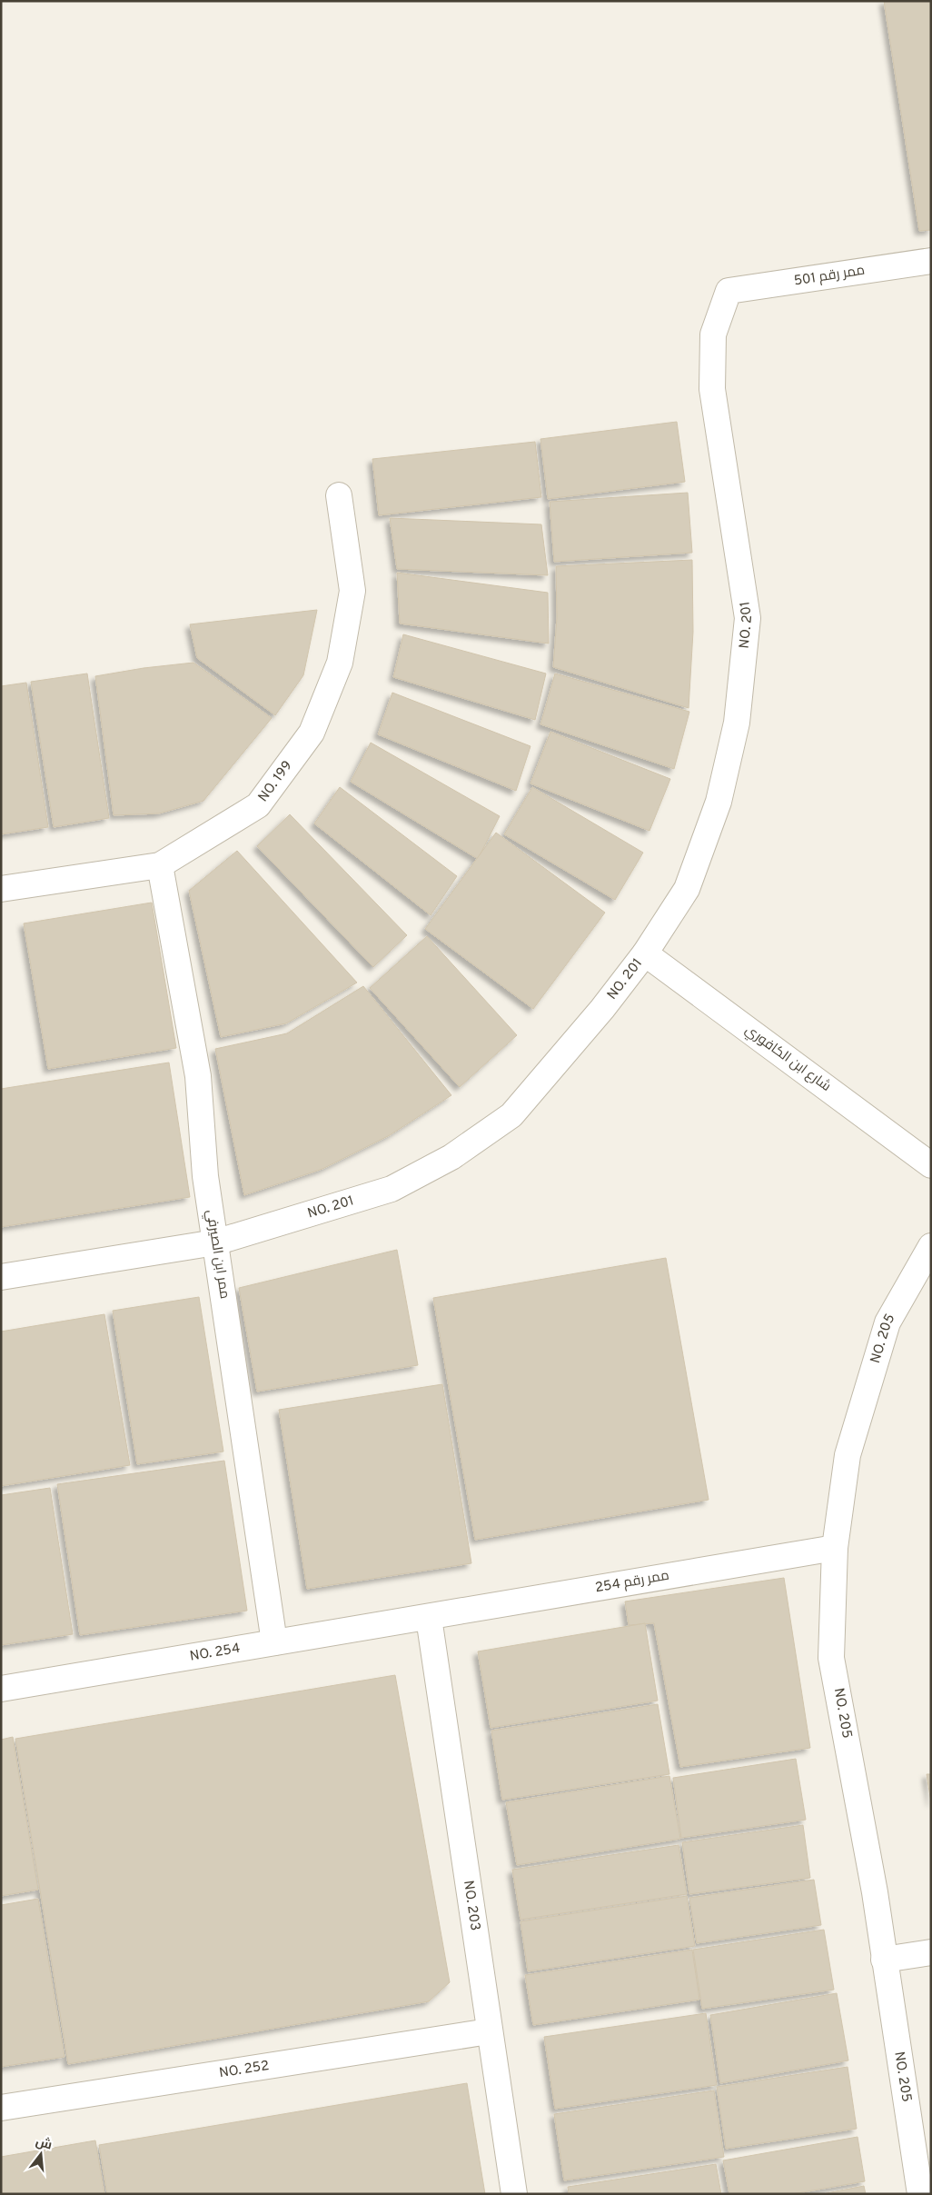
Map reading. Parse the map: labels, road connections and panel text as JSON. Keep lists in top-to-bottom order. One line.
{"streets":{"street":["ممر رقم 501","NO. 201","NO. 199","شارع ابن الكافوري","ممر ابن الصيرفي","NO. 205","ممر رقم 254","NO. 254","NO. 203","NO. 252"]},"crossings":[["ممر رقم 501","NO. 201"],["NO. 201","شارع ابن الكافوري"],["NO. 201","ممر ابن الصيرفي"],["NO. 199","ممر ابن الصيرفي"],["ممر ابن الصيرفي","NO. 254"],["NO. 205","ممر رقم 254"],["ممر رقم 254","NO. 254"],["ممر رقم 254","NO. 203"],["NO. 254","NO. 203"],["NO. 203","NO. 252"]],"north":"top"}
